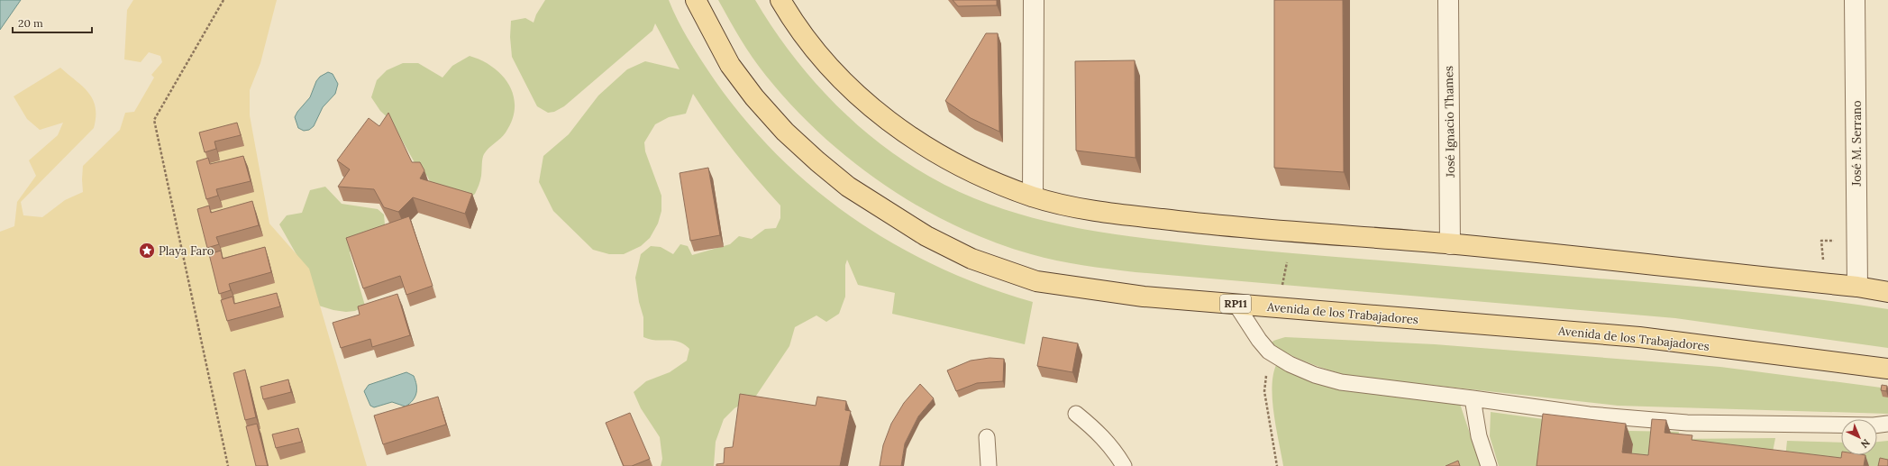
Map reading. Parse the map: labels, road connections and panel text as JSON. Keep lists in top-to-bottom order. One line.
{"streets":{"main road":["RP11","Avenida de los Trabajadores"],"street":["José Ignacio Thames","José M. Serrano"]},"places":{"place":["Playa Faro"]},"scale_bar":"20 m","north":"bottom right"}
